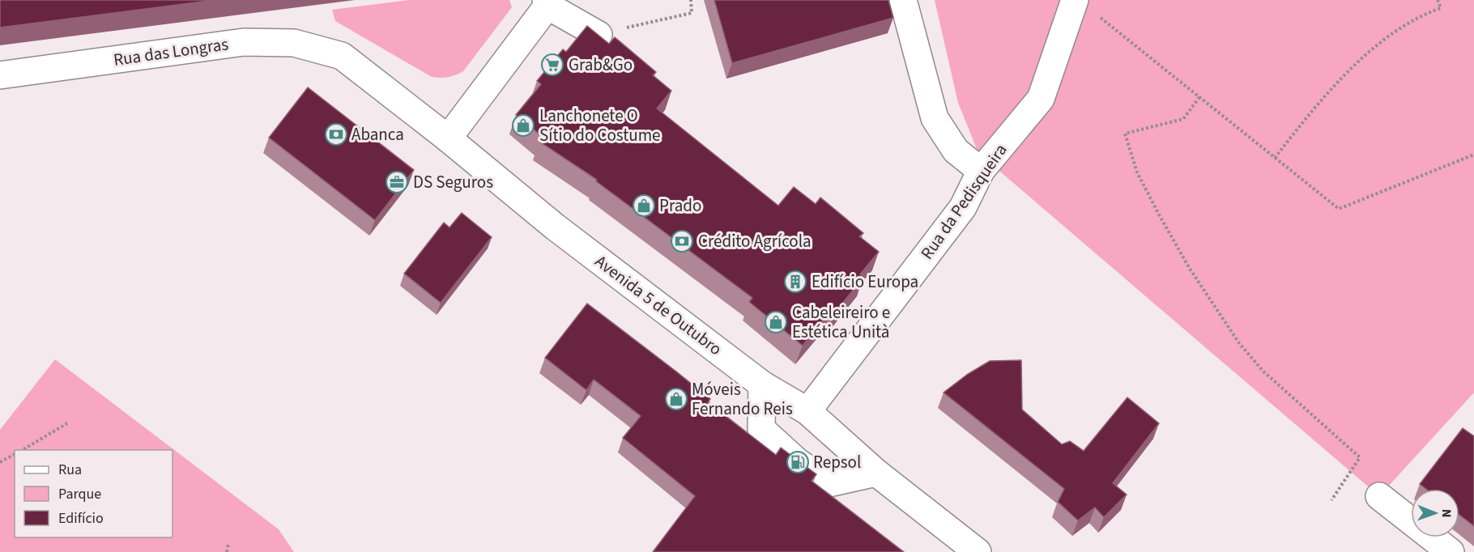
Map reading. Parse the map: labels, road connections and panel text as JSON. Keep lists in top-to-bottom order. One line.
{"streets":{"street":["Rua das Longras","Rua da Pedisqueira","Avenida 5 de Outubro"]},"crossings":[["Rua das Longras","Avenida 5 de Outubro"],["Rua da Pedisqueira","Avenida 5 de Outubro"]],"places":{"supermarket":["Grab&Go"],"shop":["Lanchonete O Sítio do Costume","Prado","Cabeleireiro e Estética Unità","Móveis Fernando Reis"],"bank":["Abanca","Crédito Agrícola"],"office":["DS Seguros"],"building":["Edifício Europa"],"fuel station":["Repsol"]},"legend":["Rua","Parque","Edifício"],"north":"right"}
